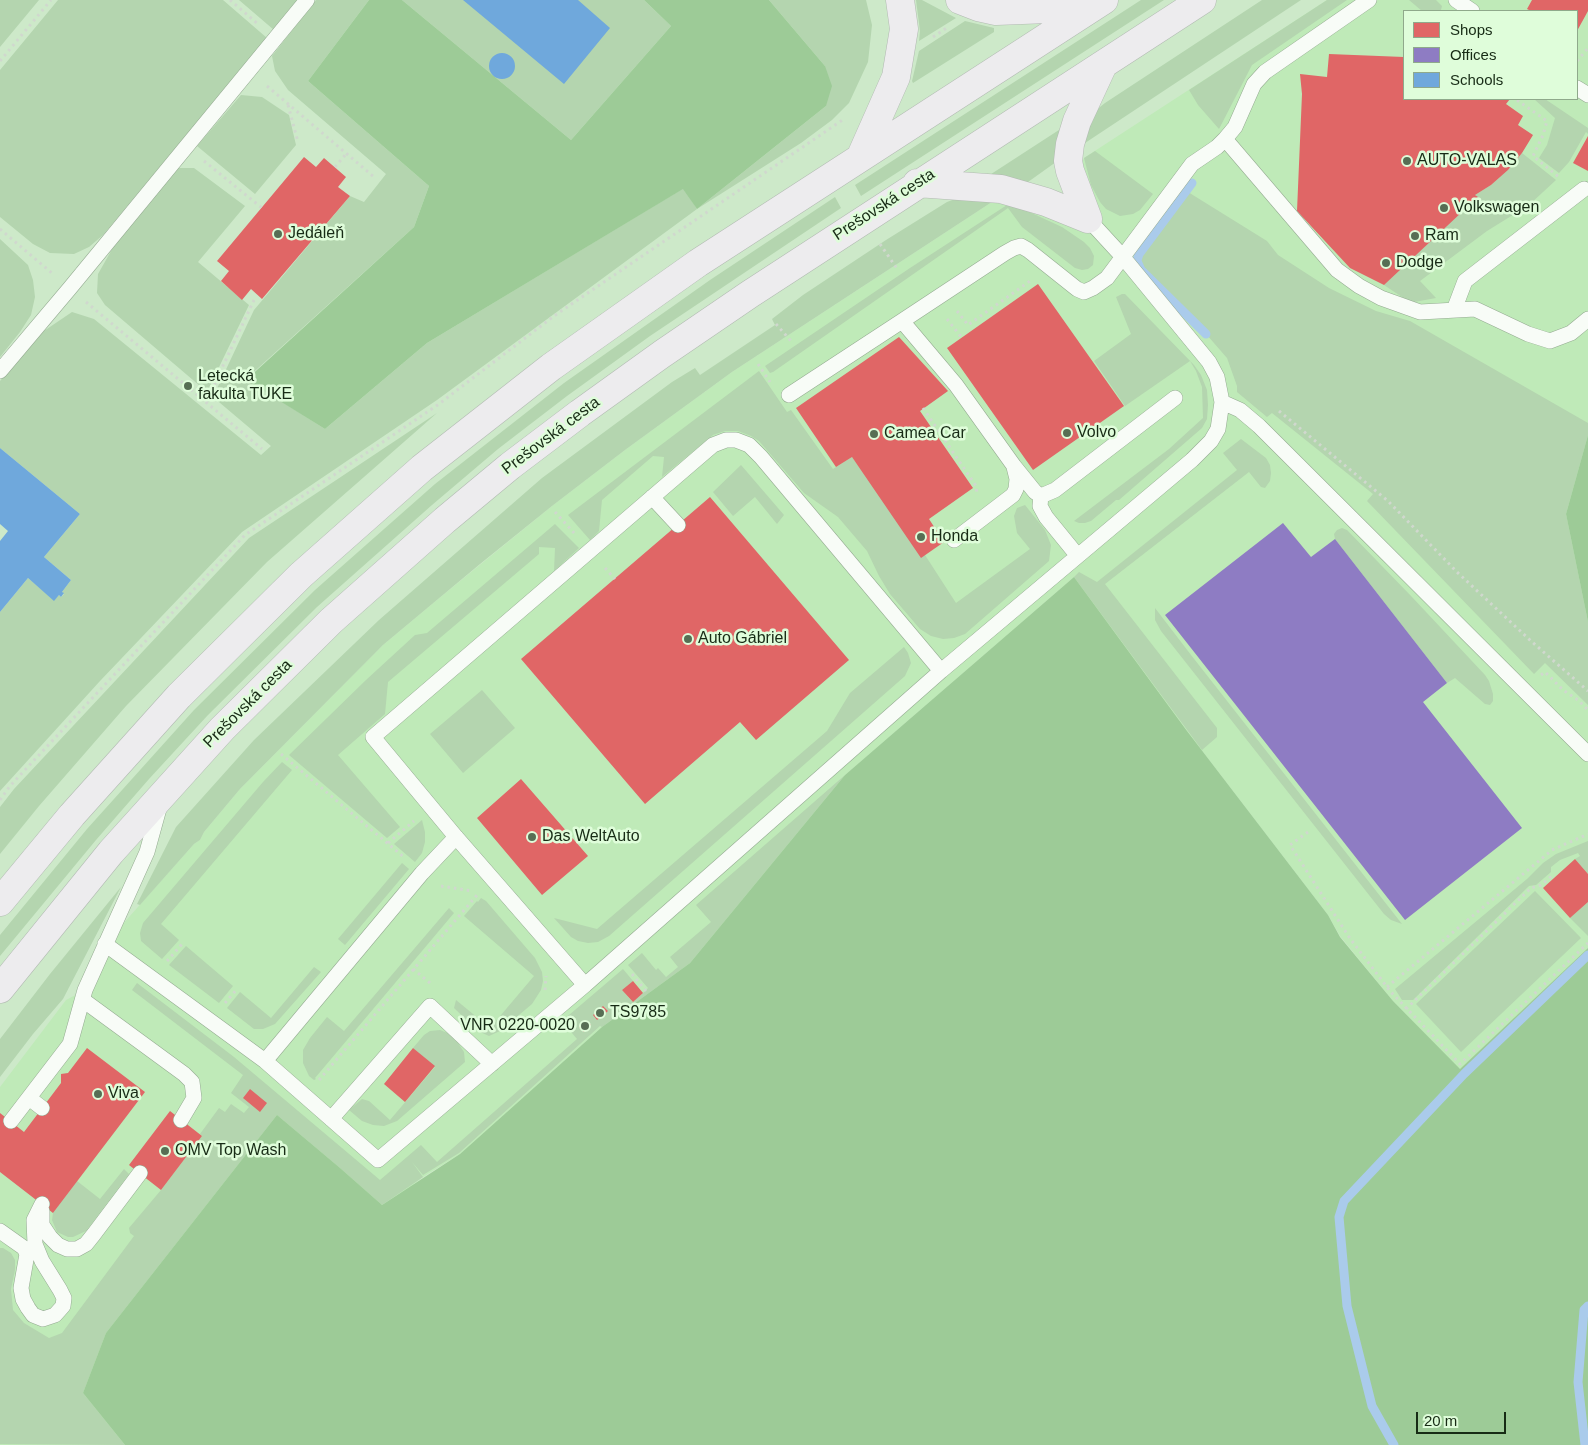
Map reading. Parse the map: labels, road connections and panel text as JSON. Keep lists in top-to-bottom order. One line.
{"streets":{"highway":["Prešovská cesta"]},"places":["AUTO-VALAS","Volkswagen","Jedáleň","Ram","Dodge","Letecká fakulta TUKE","Volvo","Camea Car","Honda","Auto Gábriel","Das WeltAuto","TS9785","VNR 0220-0020","Viva","OMV Top Wash"],"legend":["Shops","Offices","Schools"],"scale_bar":"20 m"}
